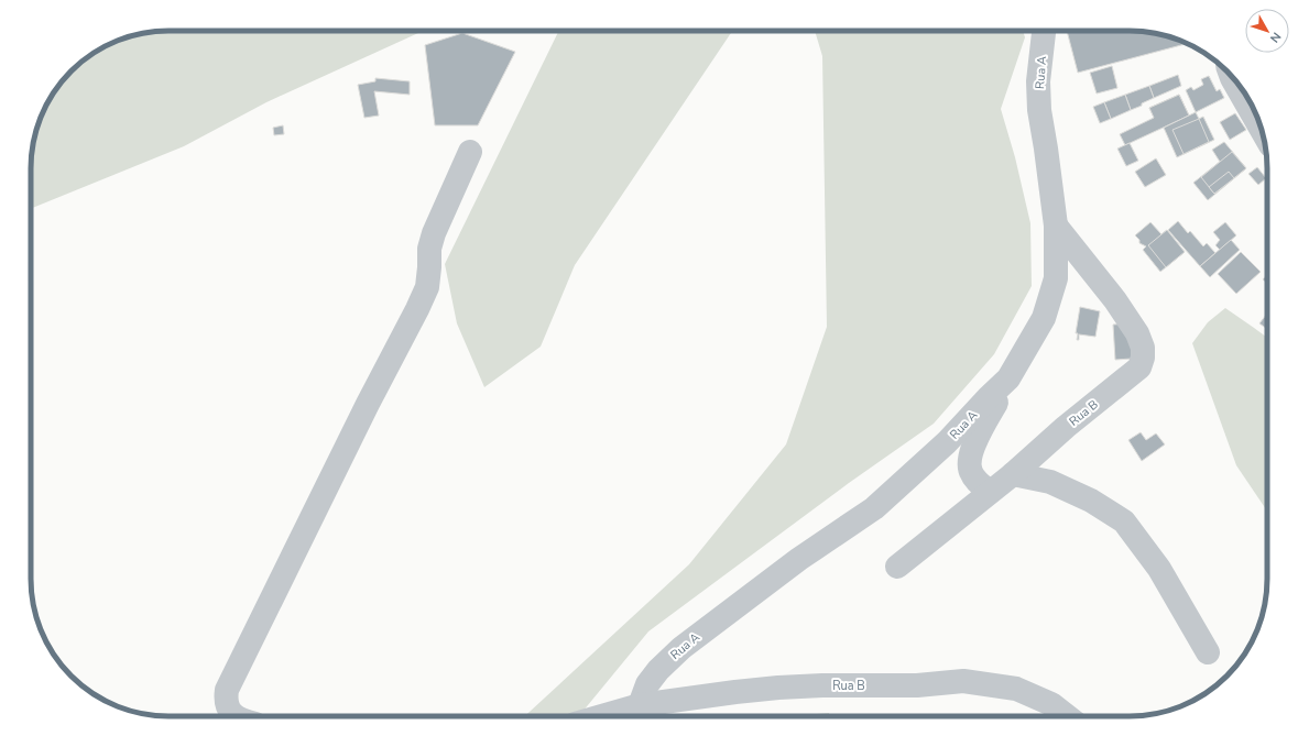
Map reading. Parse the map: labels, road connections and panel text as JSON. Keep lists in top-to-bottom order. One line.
{"streets":{"street":["Rua A","Rua B"]},"crossings":[["Rua A","Rua B"]],"north":"bottom right"}
